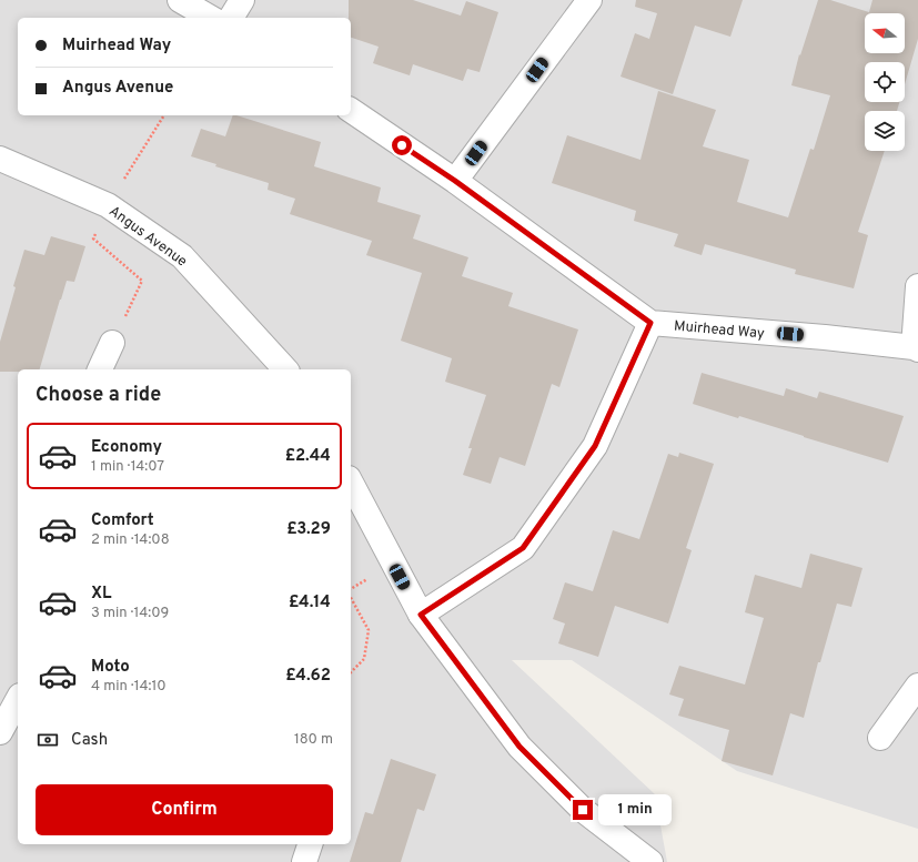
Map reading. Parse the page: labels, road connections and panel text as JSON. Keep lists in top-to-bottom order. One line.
{"streets":{"street":["Angus Avenue","Muirhead Way"]},"north":"left","page":{"banner":["Muirhead Way","Angus Avenue"],"heading":"Choose a ride","list":[{"name":"Economy","note":"1 min · 14:07","value":"£2.44"},{"name":"Comfort","note":"2 min · 14:08","value":"£3.29"},{"name":"XL","note":"3 min · 14:09","value":"£4.14"},{"name":"Moto","note":"4 min · 14:10","value":"£4.62"}],"pay":["Cash","180 m"],"buttons":"Confirm","bubble":"1 min"}}
